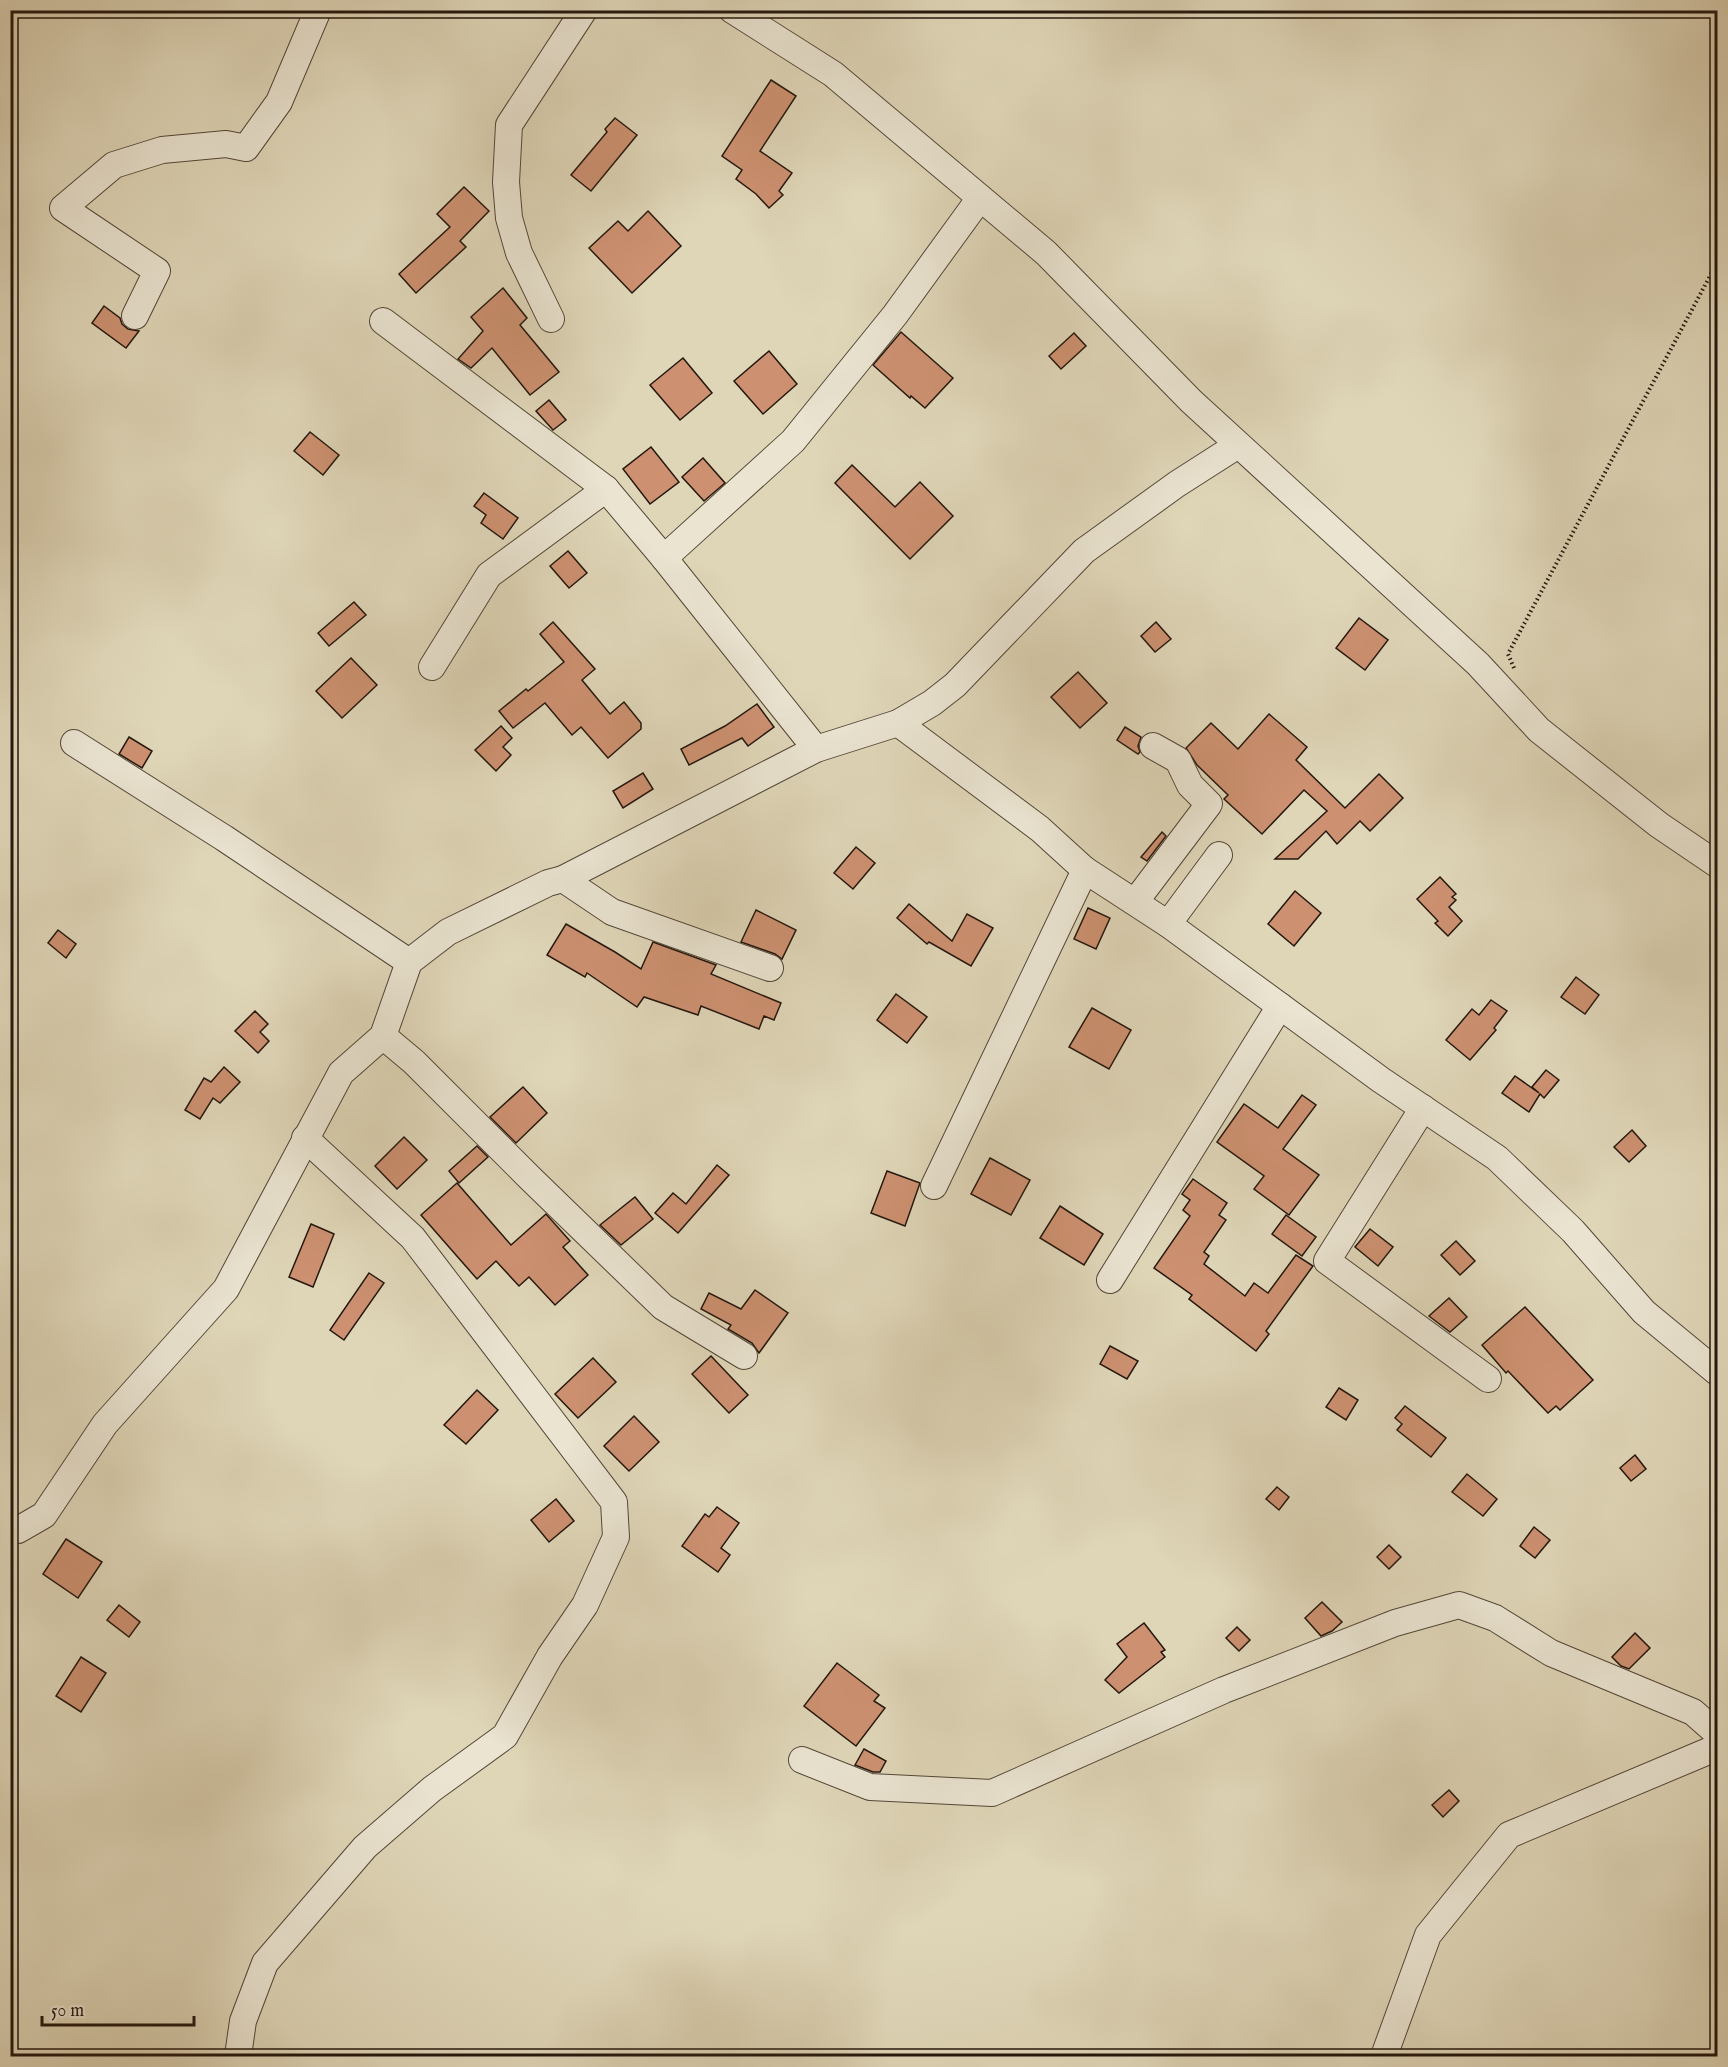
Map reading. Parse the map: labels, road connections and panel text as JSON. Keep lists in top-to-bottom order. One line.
{"scale_bar":"50 m"}
